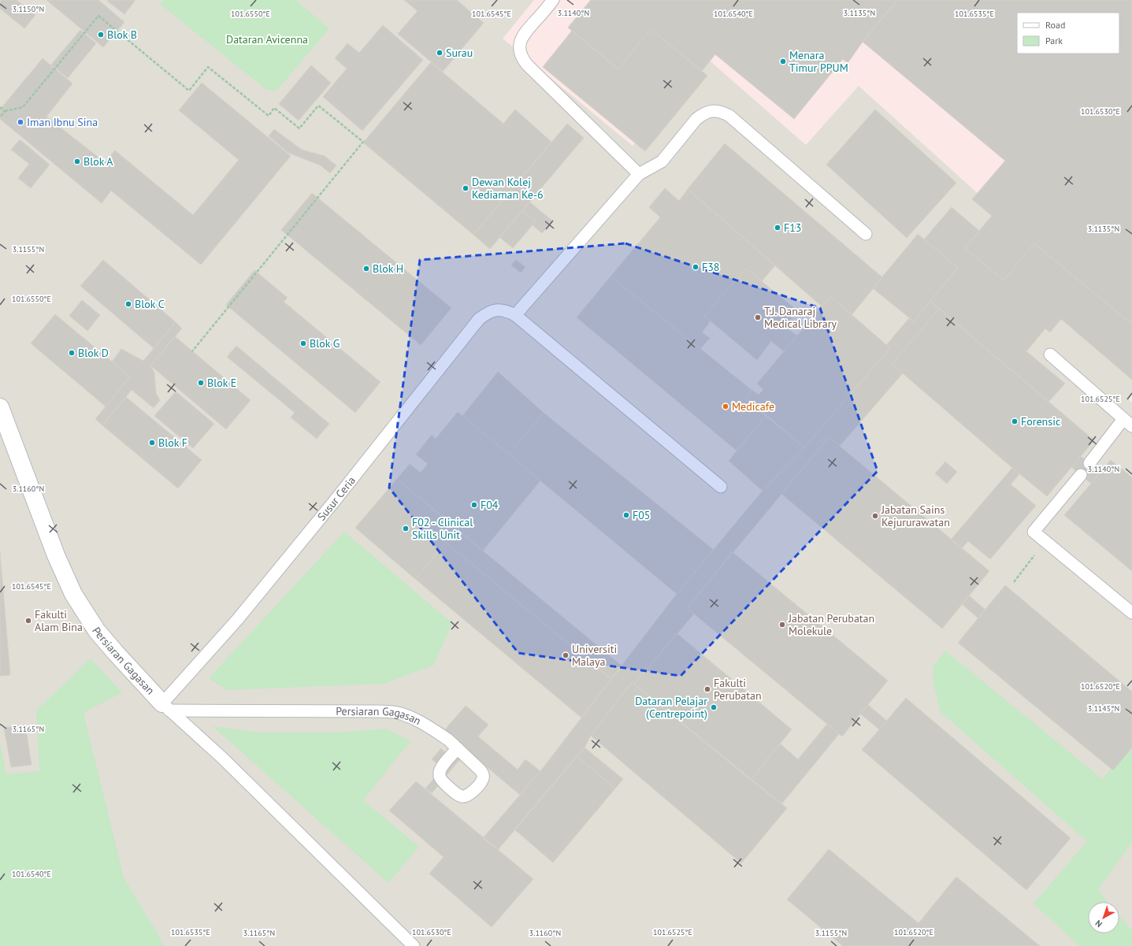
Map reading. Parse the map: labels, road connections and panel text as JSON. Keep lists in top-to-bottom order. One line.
{"streets":{"street":["Persiaran Gagasan"],"lane":["Susur Ceria"]},"crossings":[["Susur Ceria","Persiaran Gagasan"]],"parks":["Dataran Avicenna"],"places":["Blok B","Surau","Menara Timur PPUM","Iman Ibnu Sina","Blok A","Dewan Kolej Kediaman Ke-6","F13","F38","Blok H","Blok C","T.J. Danaraj Medical Library","Blok G","Blok D","Blok E","Medicafe","Forensic","Blok F","F04","F05","Jabatan Sains Kejururawatan","F02 - Clinical Skills Unit","Fakulti Alam Bina","Jabatan Perubatan Molekule","Universiti Malaya","Fakulti Perubatan","Dataran Pelajar (Centrepoint)"],"legend":["Road","Park"],"north":"bottom left","coordinates":["3.1150°N","3.1140°N","3.1135°N","101.6550°E","101.6545°E","101.6540°E","101.6535°E","101.6530°E","3.1155°N","101.6525°E","3.1160°N","101.6520°E","3.1145°N","3.1165°N"]}
